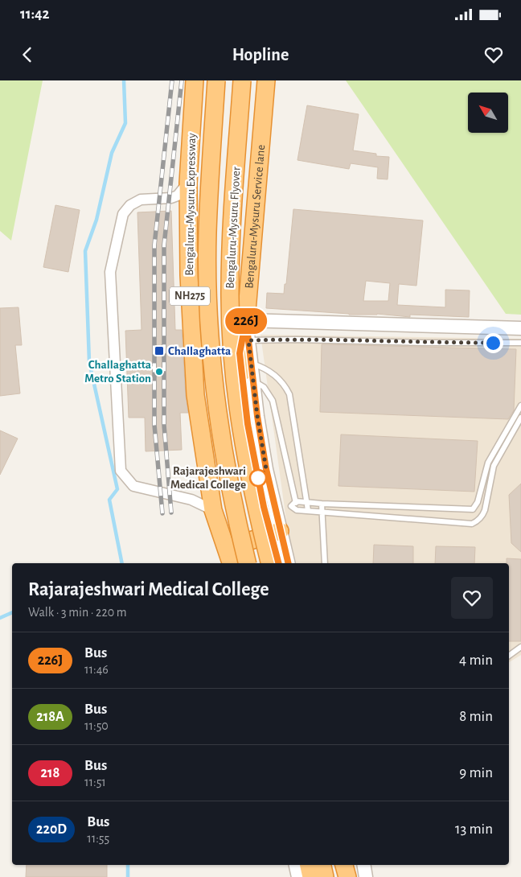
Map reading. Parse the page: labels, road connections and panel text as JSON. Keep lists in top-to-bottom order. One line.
{"streets":{"highway":["Bengaluru-Mysuru Expressway","Bengaluru-Mysuru Service lane","Bengaluru-Mysuru Flyover","NH275"]},"places":{"transit":["Challaghatta"],"other":["Challaghatta Metro Station","Rajarajeshwari Medical College"]},"lines":["bus line 226J"],"north":"top left","page":{"status":"11:42","header":"Hopline","on_map":"226J","heading":["Rajarajeshwari Medical College","Walk · 3 min · 220 m"],"list":[{"mark":"226J","name":"Bus","note":"11:46","value":"4 min"},{"mark":"218A","name":"Bus","note":"11:50","value":"8 min"},{"mark":"218","name":"Bus","note":"11:51","value":"9 min"},{"mark":"220D","name":"Bus","note":"11:55","value":"13 min"}]}}
